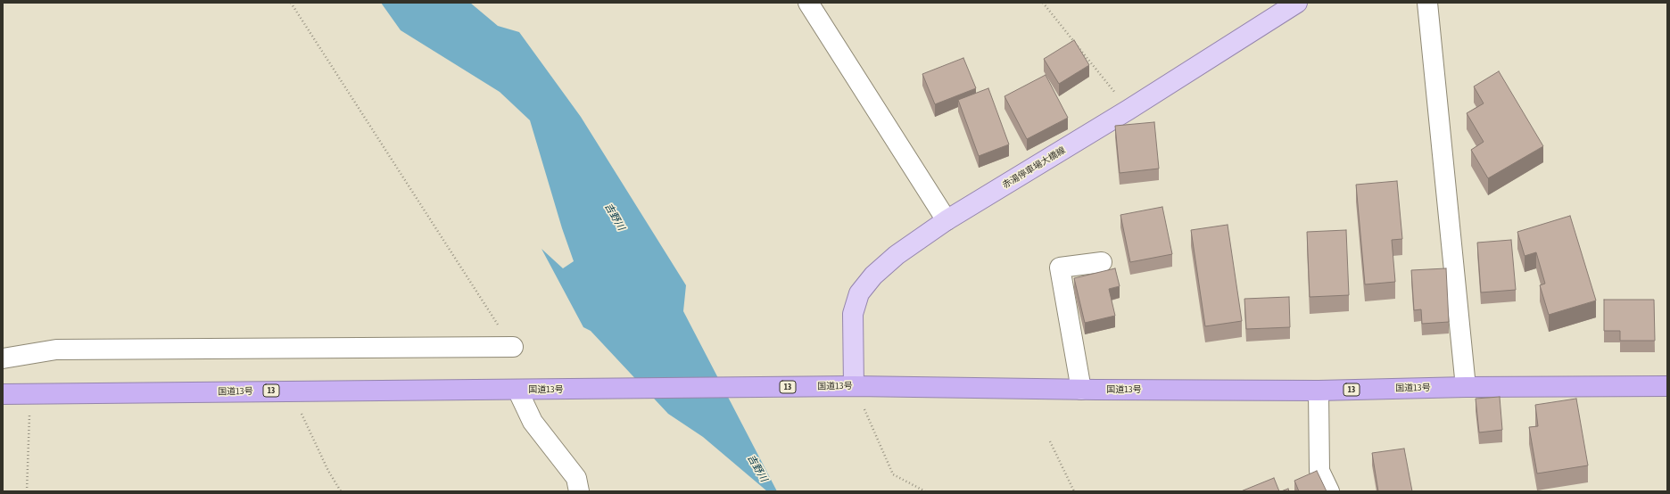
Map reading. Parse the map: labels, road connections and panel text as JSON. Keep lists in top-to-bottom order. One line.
{"streets":{"highway":["国道13号","13"],"main road":["赤湯停車場大橋線"]},"crossings":[["赤湯停車場大橋線","国道13号"]],"water":["吉野川"]}
